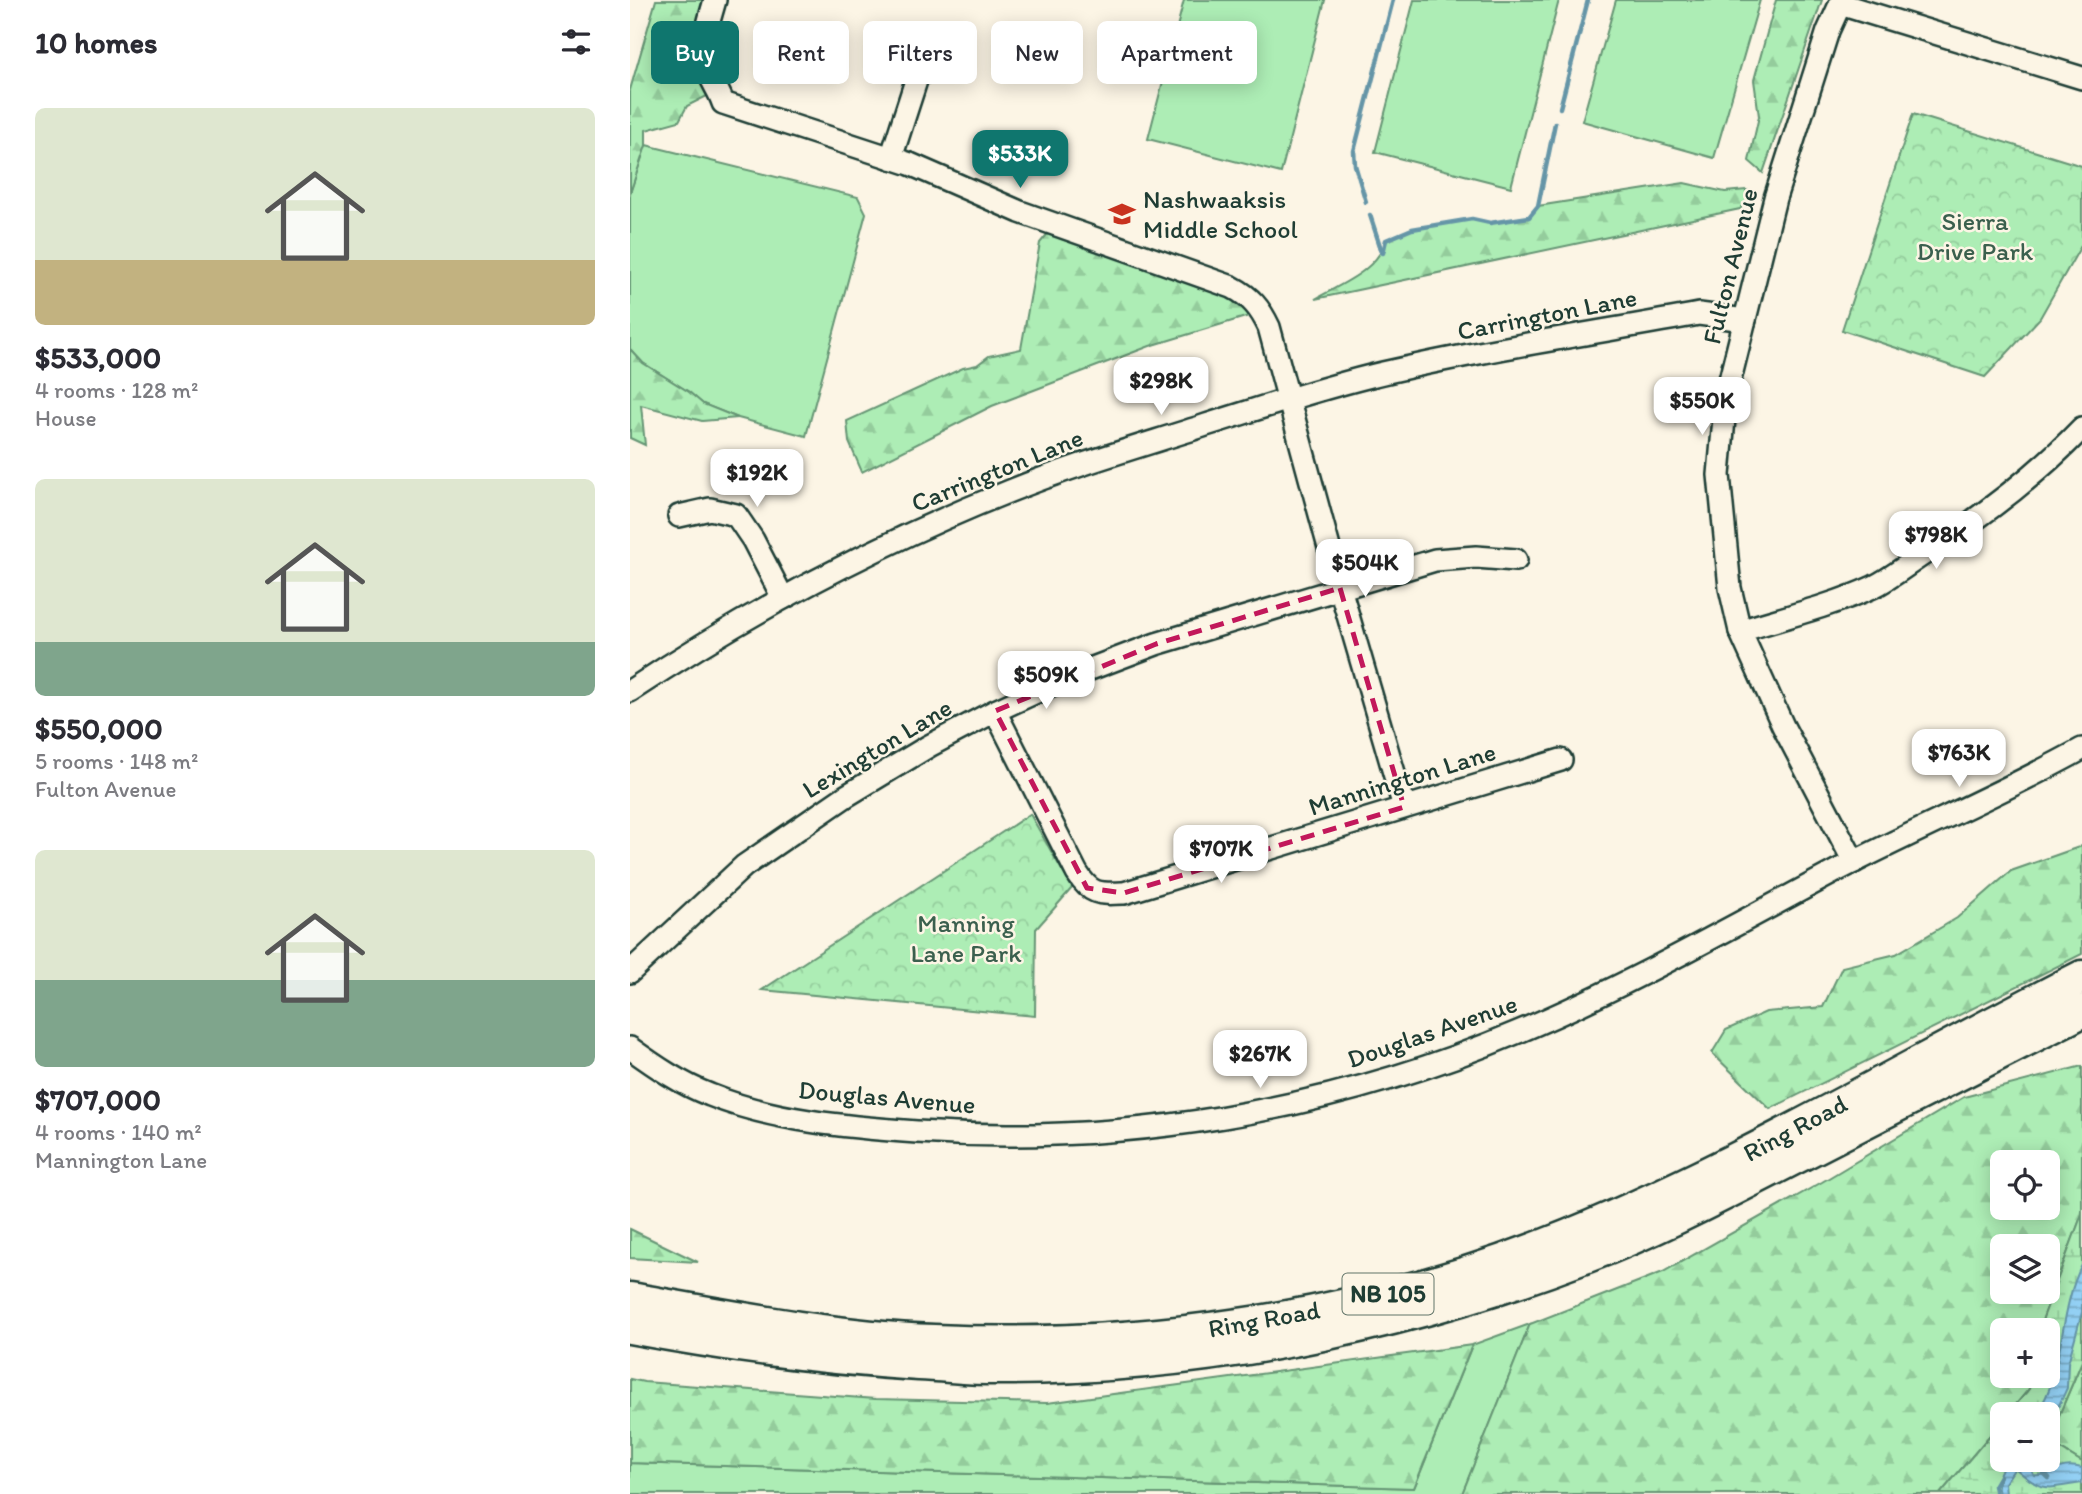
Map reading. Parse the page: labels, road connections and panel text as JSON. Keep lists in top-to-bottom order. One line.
{"streets":{"highway":["Ring Road","NB 105"],"street":["Fulton Avenue","Carrington Lane","Lexington Lane","Mannington Lane","Douglas Avenue"]},"crossings":[["Fulton Avenue","Carrington Lane"],["Fulton Avenue","Douglas Avenue"],["Lexington Lane","Mannington Lane"]],"parks":["Sierra Drive Park","Manning Lane Park"],"places":{"school or university":["Nashwaaksis Middle School"]},"page":{"heading":"10 homes","chip":["Buy","Rent","Filters","New","Apartment"],"list":[{"name":"$533,000","note":"4 rooms · 128 m² · House"},{"name":"$550,000","note":"5 rooms · 148 m² · Fulton Avenue"},{"name":"$707,000","note":"4 rooms · 140 m² · Mannington Lane"}],"price":["$533K","$298K","$550K","$192K","$798K","$504K","$509K","$763K","$707K","$267K"],"map_buttons":["+","−"]}}
